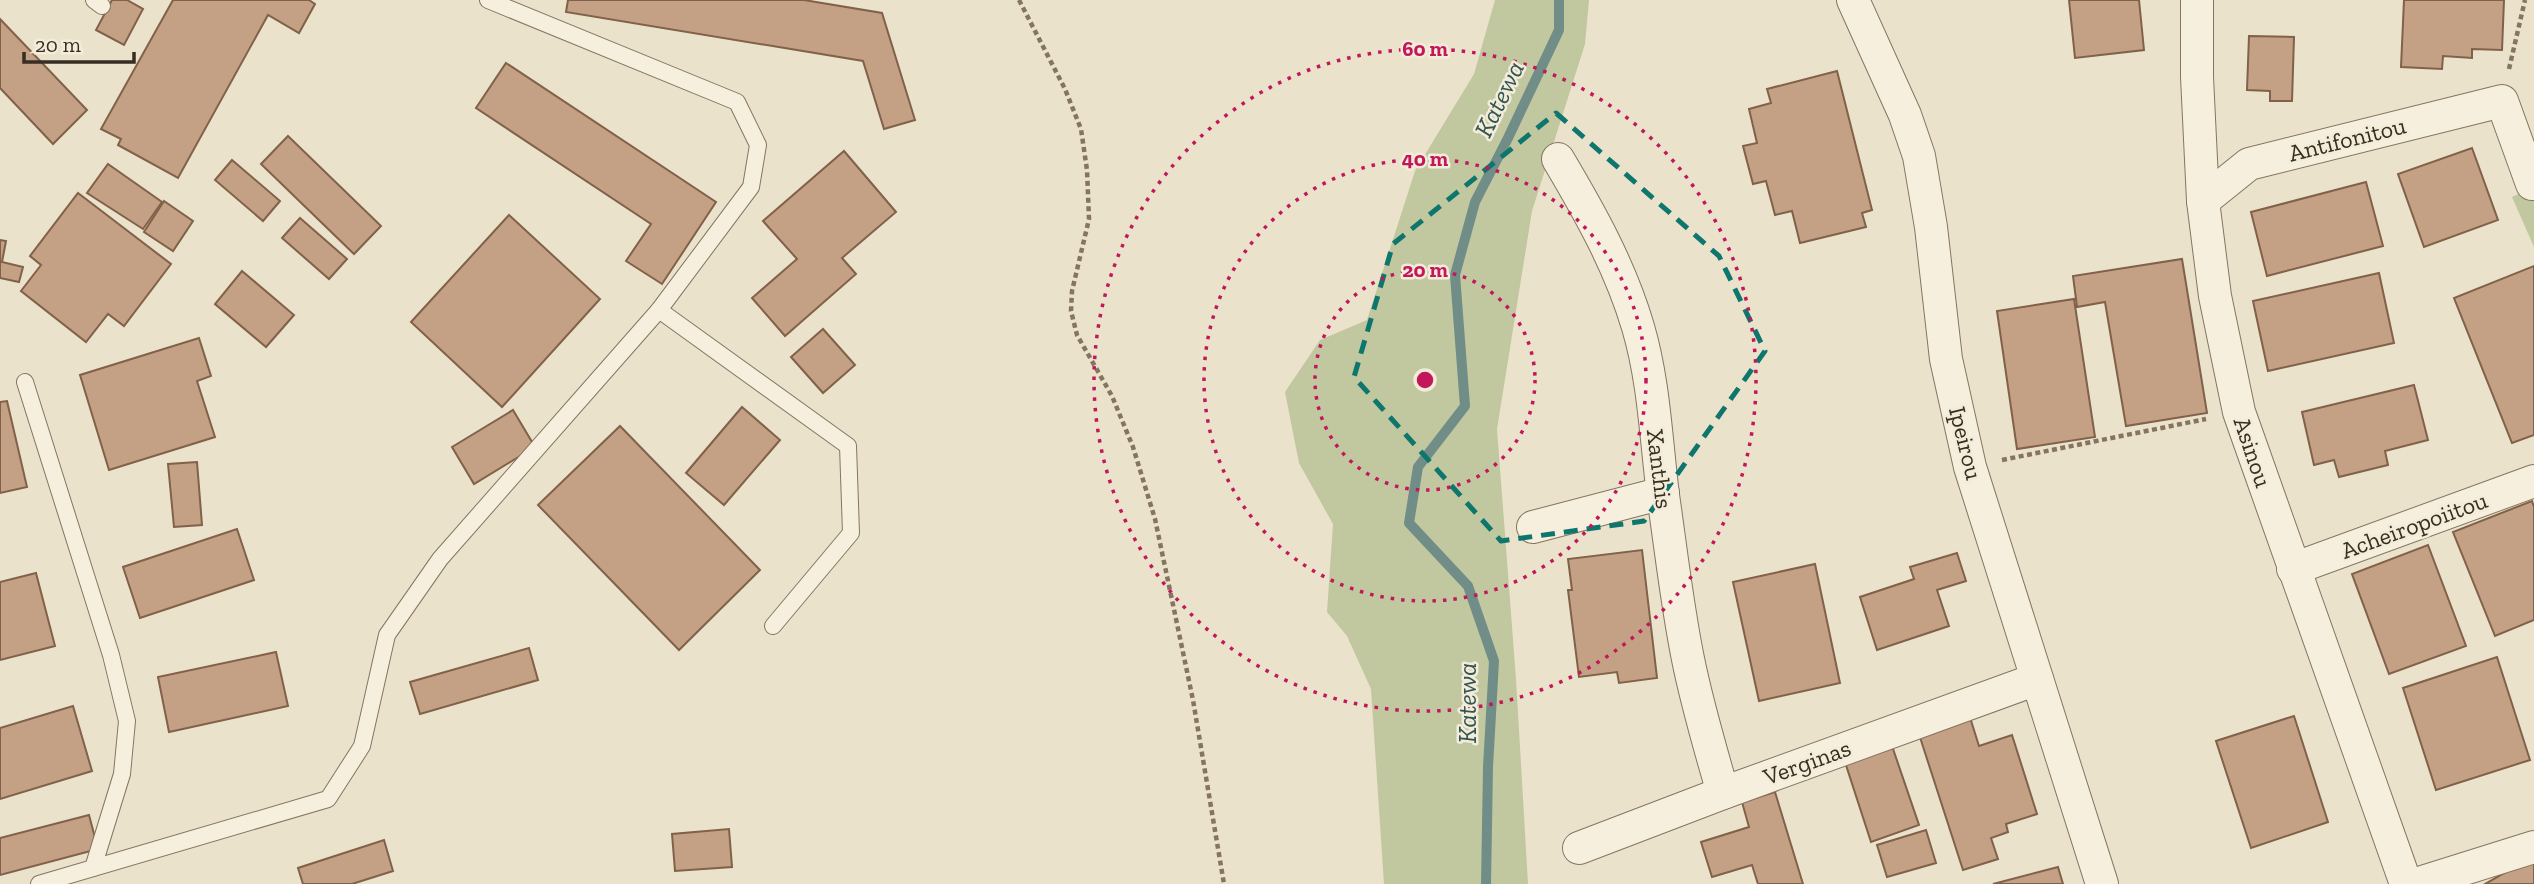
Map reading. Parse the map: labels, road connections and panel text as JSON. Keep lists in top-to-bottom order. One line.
{"streets":{"street":["Antifonitou","Ipeirou","Asinou","Xanthis","Acheiropoiitou","Verginas"]},"crossings":[["Antifonitou","Asinou"],["Ipeirou","Verginas"],["Asinou","Acheiropoiitou"],["Xanthis","Verginas"]],"water":["Katewa"],"scale_bar":"20 m","rings":["60 m","40 m","20 m"]}
